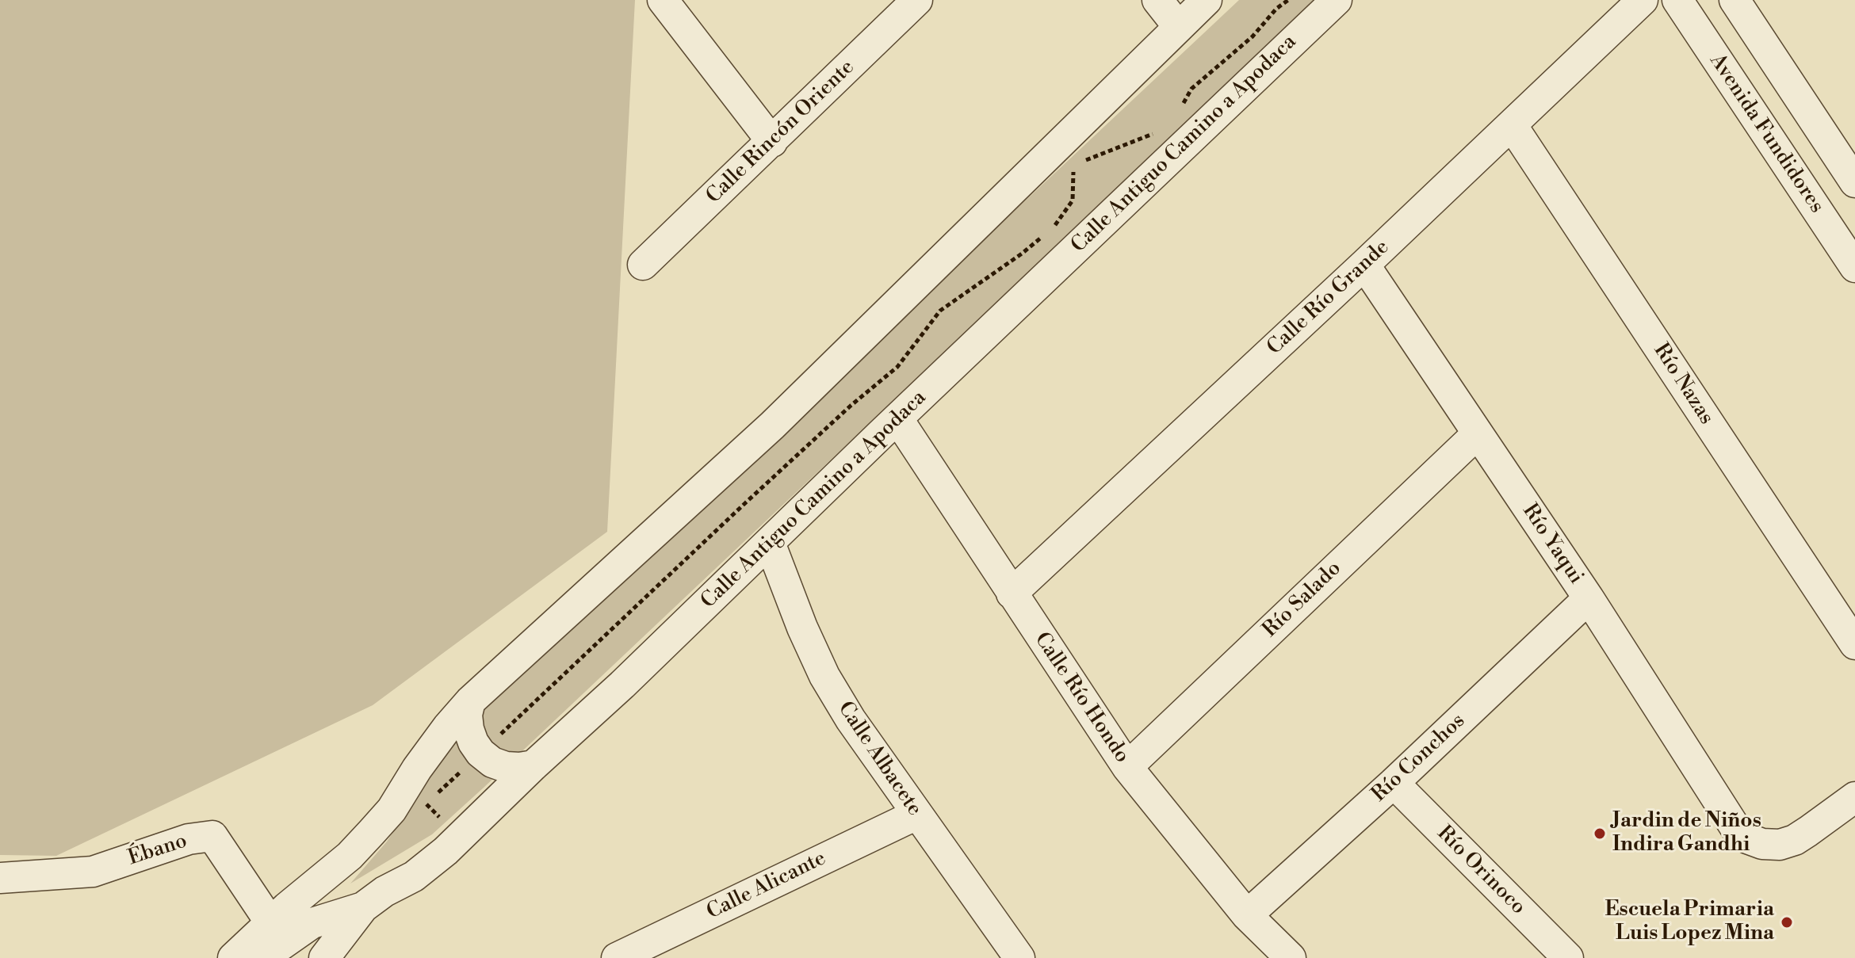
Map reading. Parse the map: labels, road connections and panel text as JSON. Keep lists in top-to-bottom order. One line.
{"streets":{"street":["Calle Rincón Oriente","Avenida Fundidores","Calle Antiguo Camino a Apodaca","Calle Río Grande","Río Nazas","Río Yaqui","Río Salado","Calle Río Hondo","Río Conchos","Calle Albacete","Ébano","Río Orinoco","Calle Alicante"]},"crossings":[["Calle Antiguo Camino a Apodaca","Calle Río Hondo"],["Calle Antiguo Camino a Apodaca","Calle Albacete"],["Calle Antiguo Camino a Apodaca","Ébano"],["Calle Río Grande","Río Nazas"],["Calle Río Grande","Río Yaqui"],["Calle Río Grande","Calle Río Hondo"],["Río Yaqui","Río Salado"],["Río Yaqui","Río Conchos"],["Río Salado","Calle Río Hondo"],["Calle Río Hondo","Río Conchos"],["Río Conchos","Río Orinoco"],["Calle Albacete","Calle Alicante"]],"places":["Jardin de Niños Indira Gandhi","Escuela Primaria Luis Lopez Mina"]}
